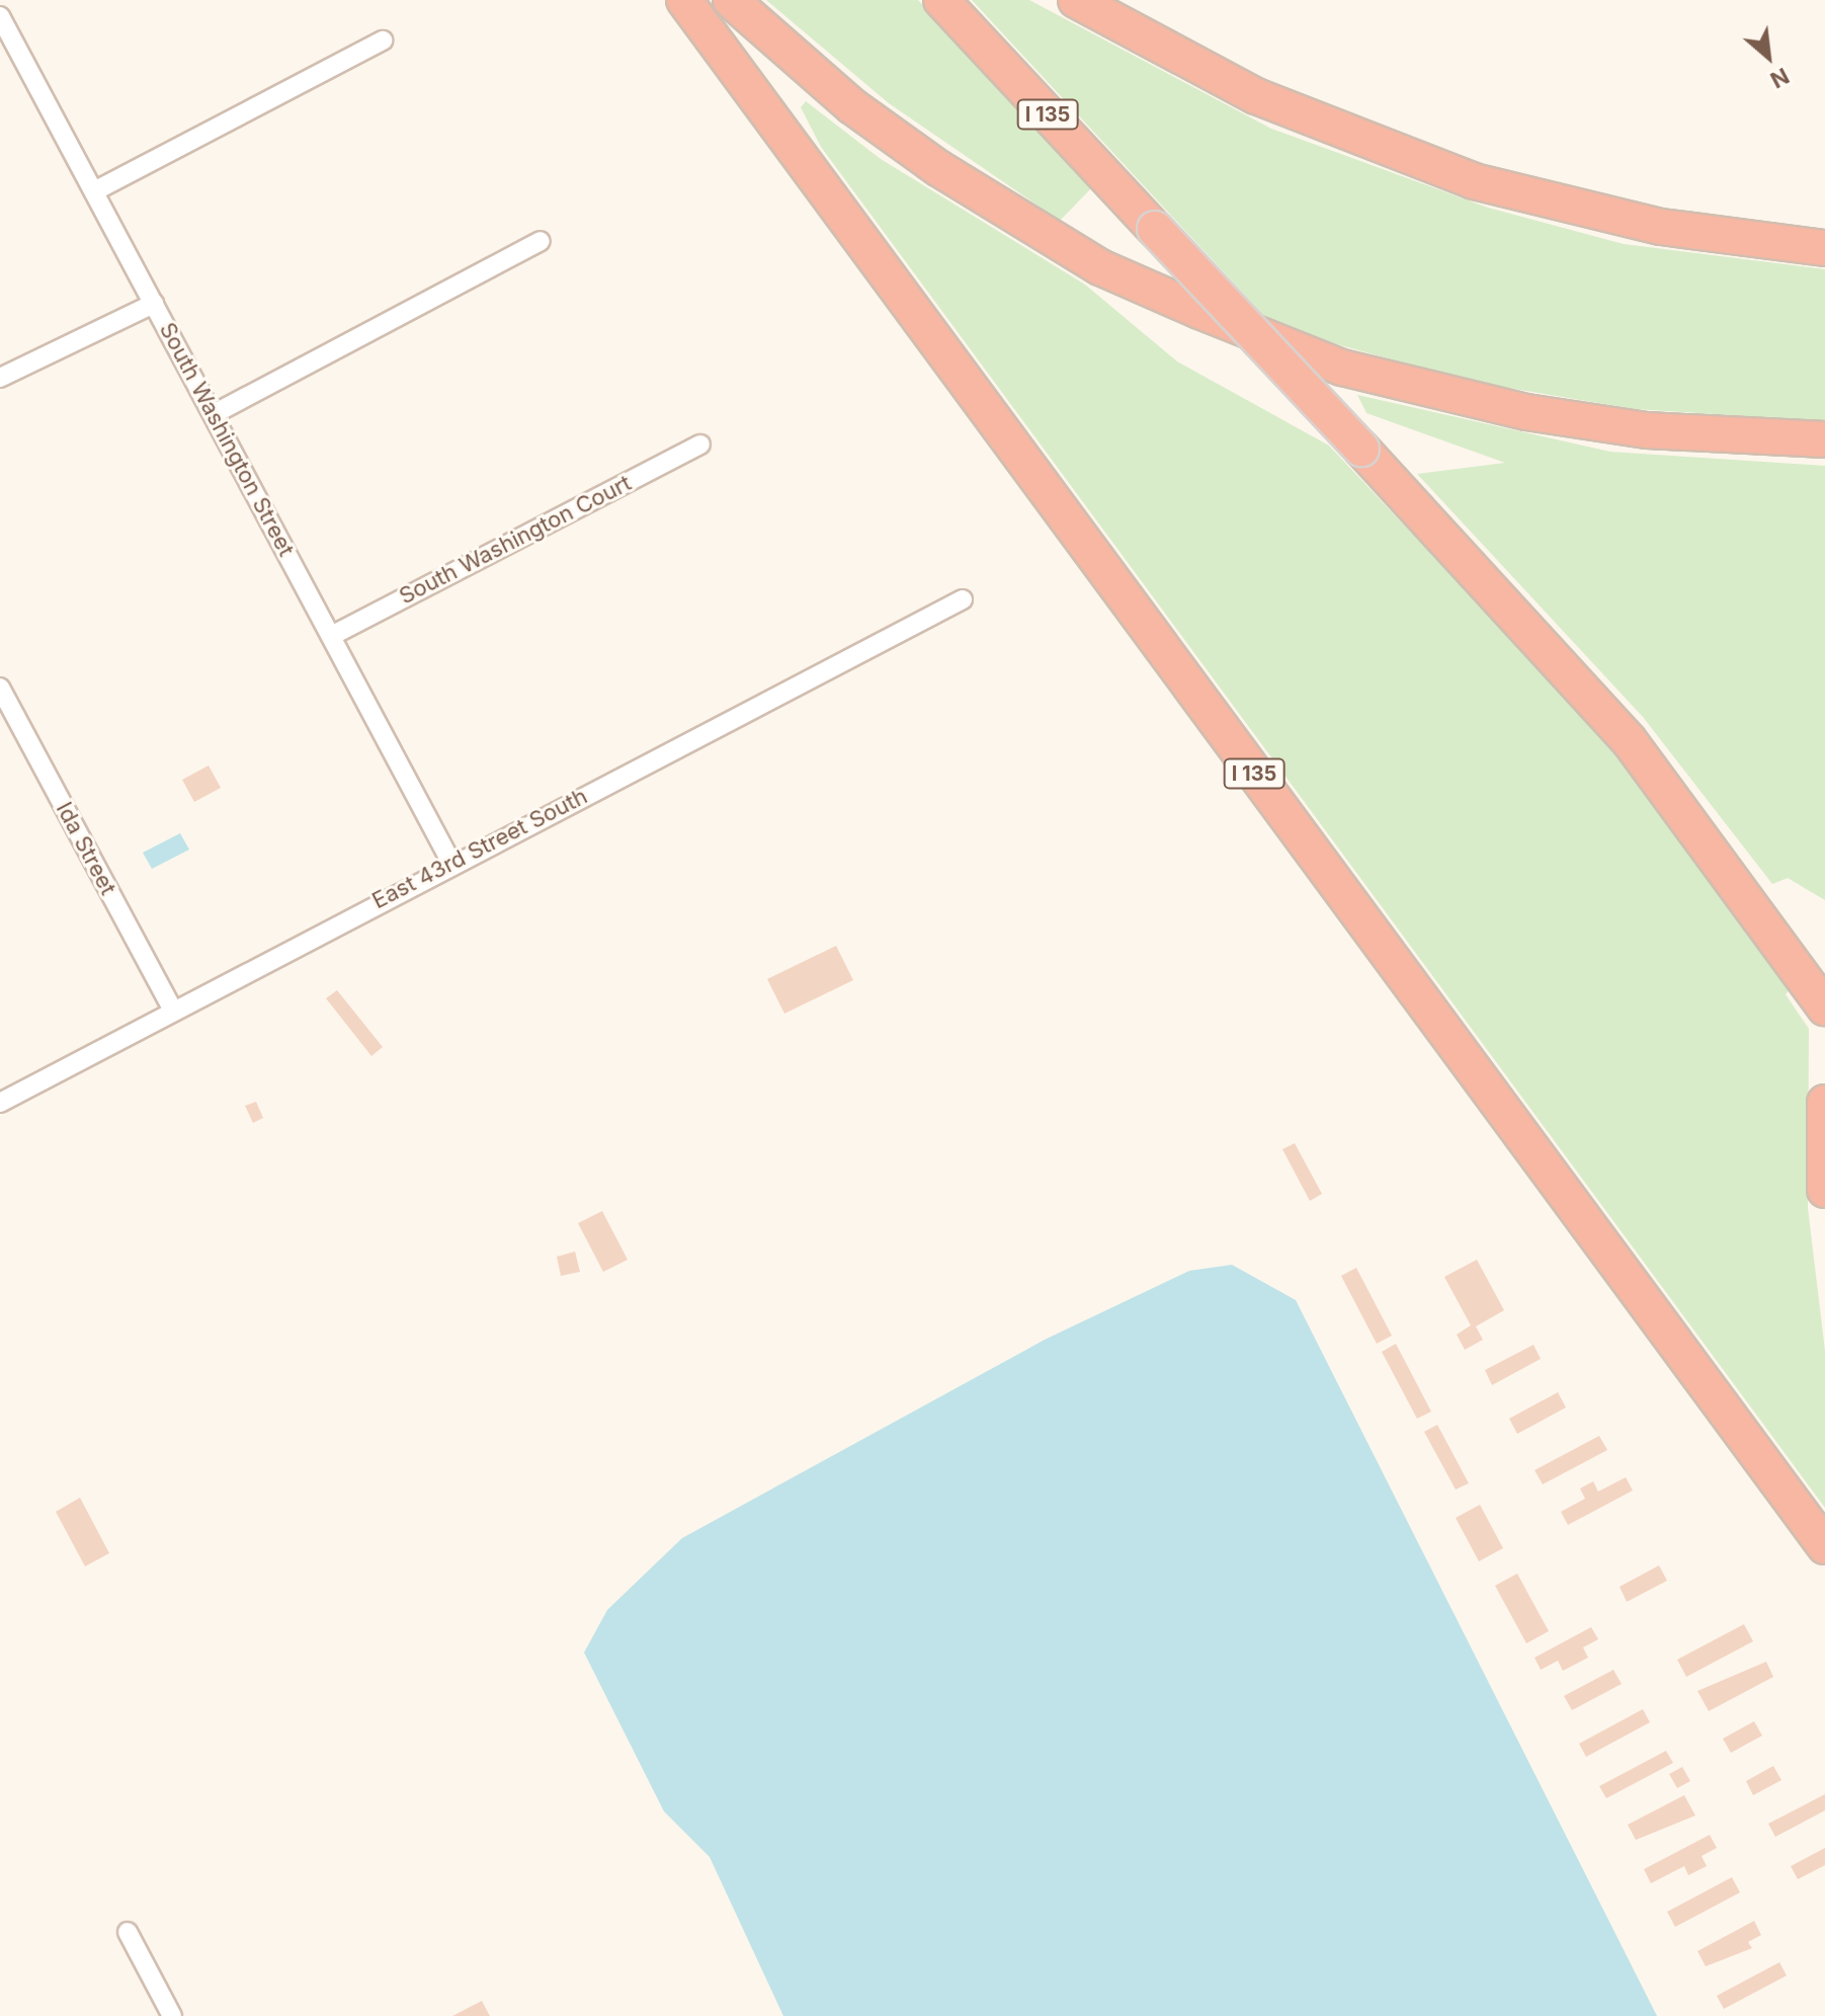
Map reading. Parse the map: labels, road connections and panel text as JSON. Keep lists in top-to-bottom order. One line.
{"streets":{"highway":["I 135"],"street":["South Washington Street","South Washington Court","Ida Street","East 43rd Street South"]},"crossings":[["South Washington Street","South Washington Court"],["South Washington Street","East 43rd Street South"],["Ida Street","East 43rd Street South"]],"north":"bottom right"}
